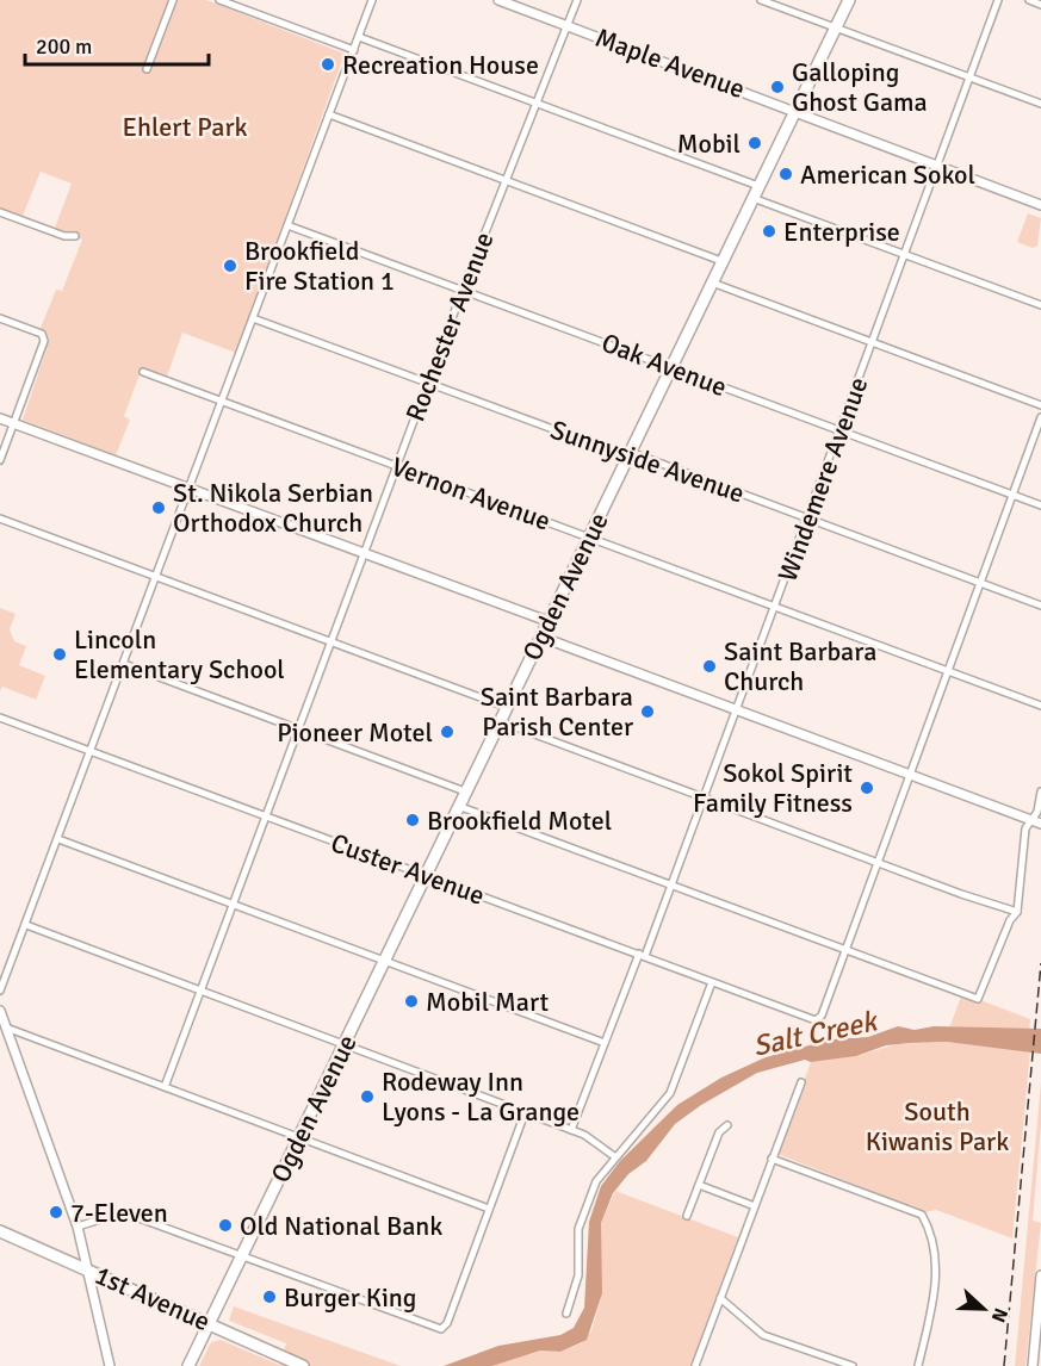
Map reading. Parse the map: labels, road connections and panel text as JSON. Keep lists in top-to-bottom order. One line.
{"streets":{"main road":["Ogden Avenue","1st Avenue"],"street":["Maple Avenue","Rochester Avenue","Oak Avenue","Sunnyside Avenue","Windemere Avenue","Vernon Avenue","Custer Avenue"]},"crossings":[["Maple Avenue","Rochester Avenue"],["Maple Avenue","Windemere Avenue"],["Maple Avenue","Ogden Avenue"],["Rochester Avenue","Oak Avenue"],["Rochester Avenue","Sunnyside Avenue"],["Rochester Avenue","Vernon Avenue"],["Rochester Avenue","Custer Avenue"],["Oak Avenue","Windemere Avenue"],["Oak Avenue","Ogden Avenue"],["Sunnyside Avenue","Windemere Avenue"],["Sunnyside Avenue","Ogden Avenue"],["Windemere Avenue","Vernon Avenue"],["Windemere Avenue","Custer Avenue"],["Vernon Avenue","Ogden Avenue"],["Ogden Avenue","Custer Avenue"],["Ogden Avenue","1st Avenue"]],"water":["Salt Creek"],"parks":["Ehlert Park","South Kiwanis Park"],"places":["Recreation House","Galloping Ghost Gama","Mobil","American Sokol","Enterprise","Brookfield Fire Station 1","St. Nikola Serbian Orthodox Church","Lincoln Elementary School","Saint Barbara Church","Saint Barbara Parish Center","Pioneer Motel","Sokol Spirit Family Fitness","Brookfield Motel","Mobil Mart","Rodeway Inn Lyons - La Grange","7-Eleven","Old National Bank","Burger King"],"scale_bar":"200 m","north":"right"}
